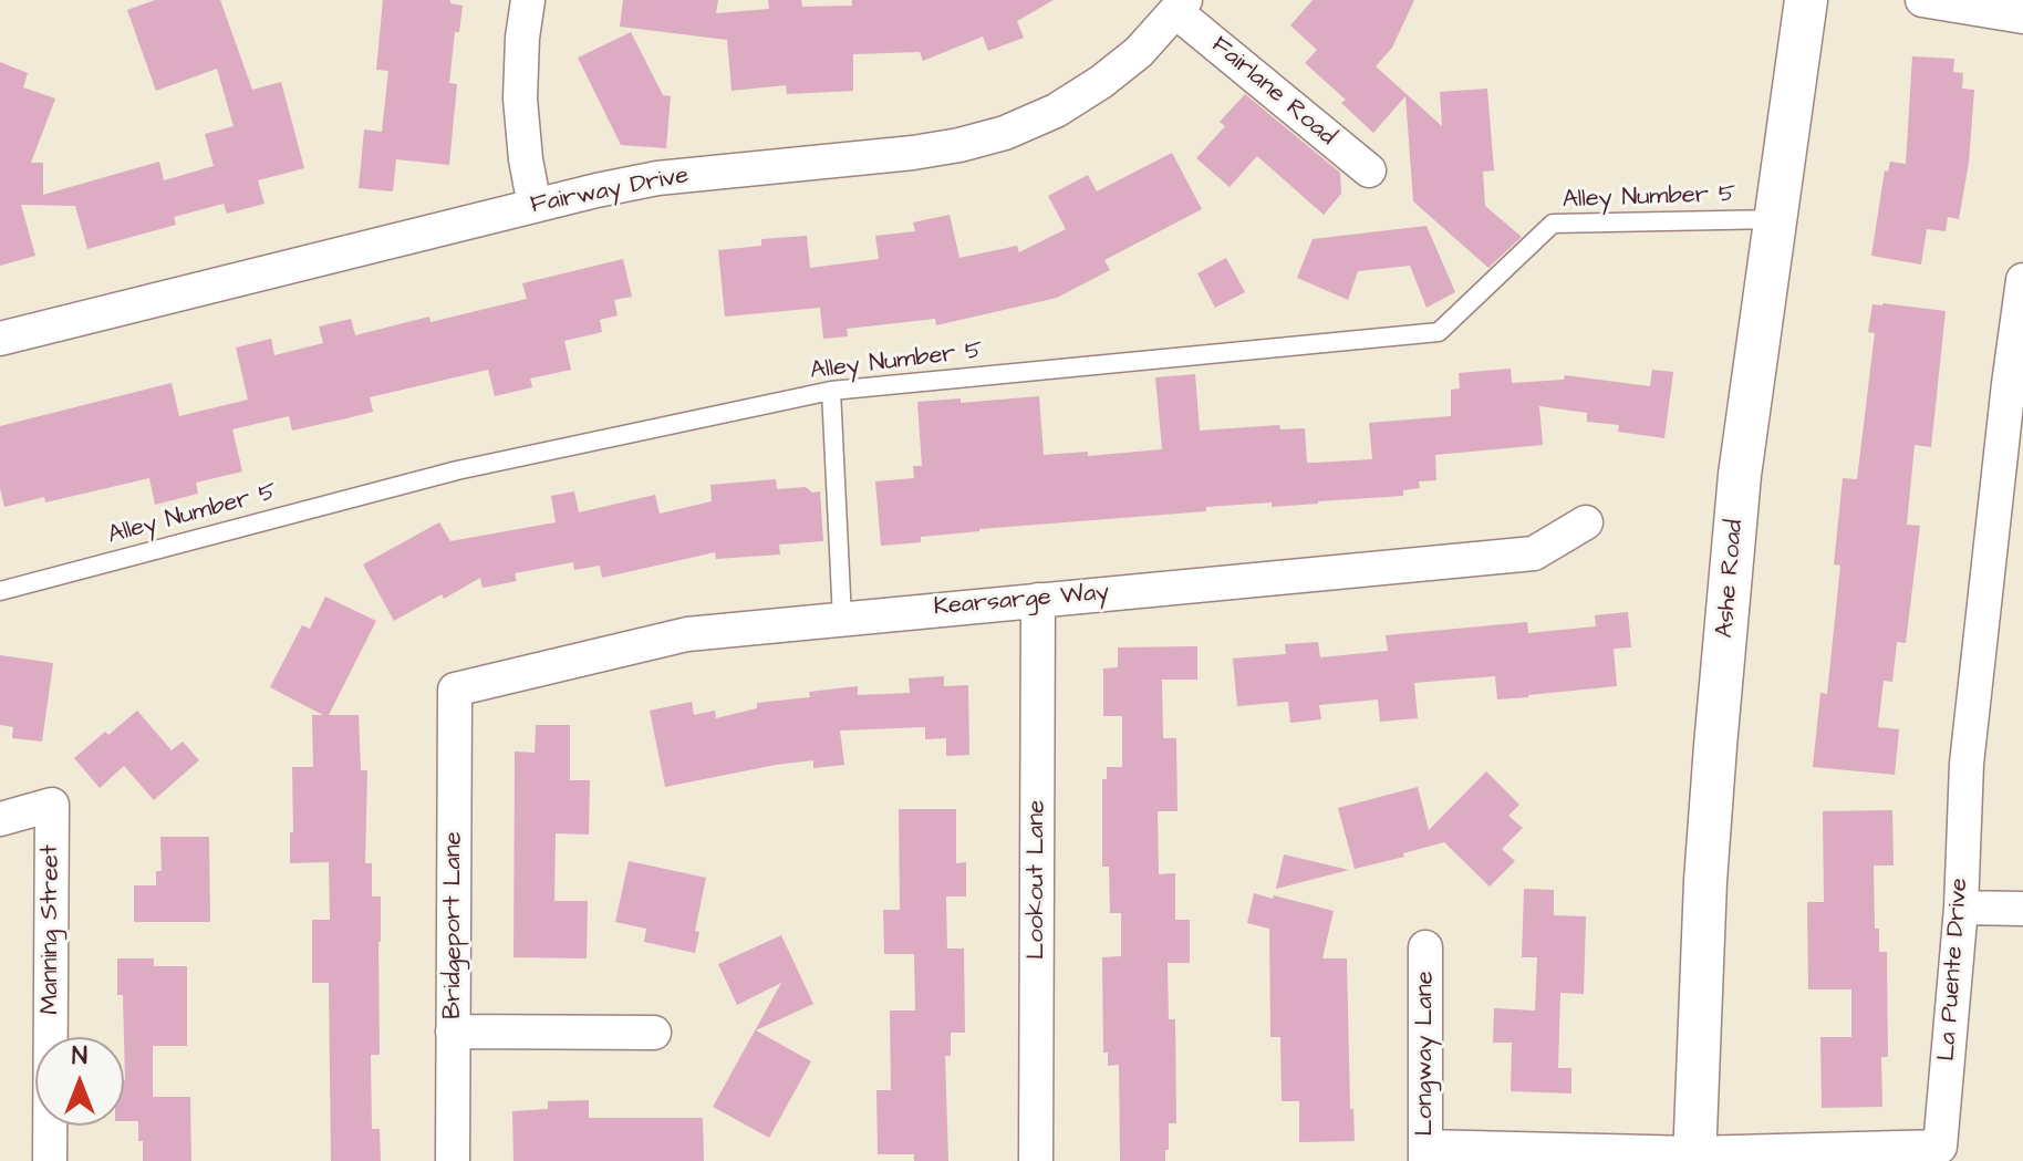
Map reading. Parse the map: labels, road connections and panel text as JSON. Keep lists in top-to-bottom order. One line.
{"streets":{"street":["Fairlane Road","Fairway Drive","Ashe Road","Kearsarge Way","Lookout Lane","Bridgeport Lane","Manning Street","La Puente Drive","Longway Lane"],"lane":["Alley Number 5"]},"crossings":[["Fairlane Road","Fairway Drive"],["Alley Number 5","Ashe Road"],["Ashe Road","La Puente Drive"],["Kearsarge Way","Lookout Lane"],["Kearsarge Way","Bridgeport Lane"],["La Puente Drive","Longway Lane"]],"north":"top"}
